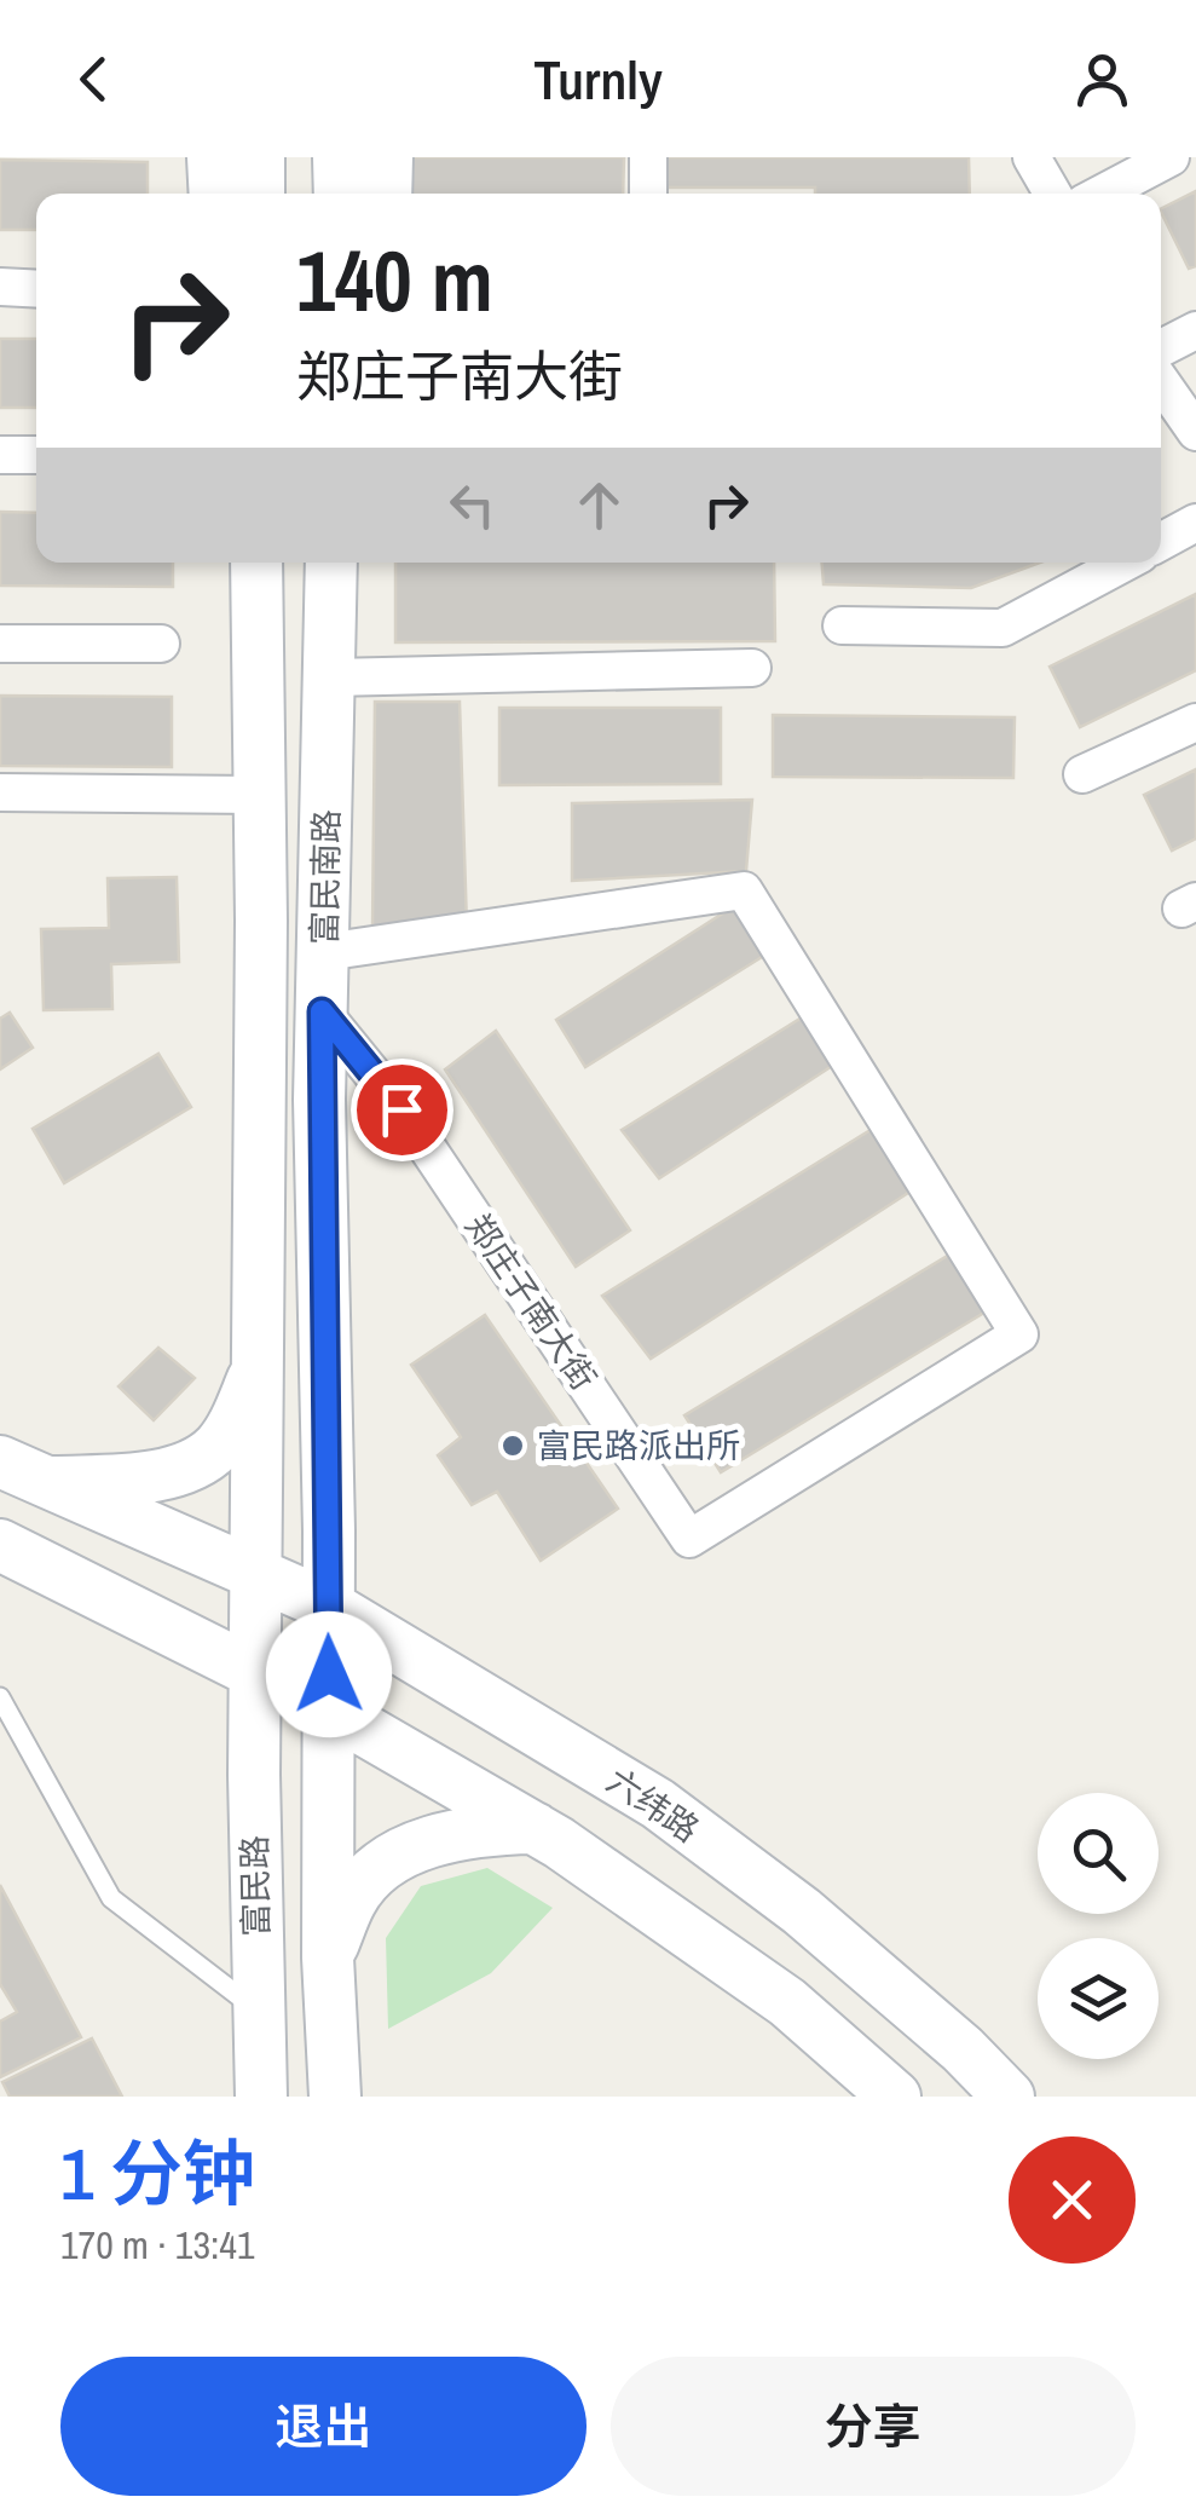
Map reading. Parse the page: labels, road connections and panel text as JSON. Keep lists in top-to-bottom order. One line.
{"streets":{"main road":["富民南路","六纬路","富民路"],"street":["郑庄子南大街"]},"crossings":[["富民南路","郑庄子南大街"],["富民南路","六纬路"],["富民南路","富民路"],["六纬路","富民路"]],"places":["富民路派出所"],"page":{"header":"Turnly","turn":["140 m","郑庄子南大街"],"heading":["1 分钟","170 m · 13:41"],"buttons":["退出","分享"]}}
